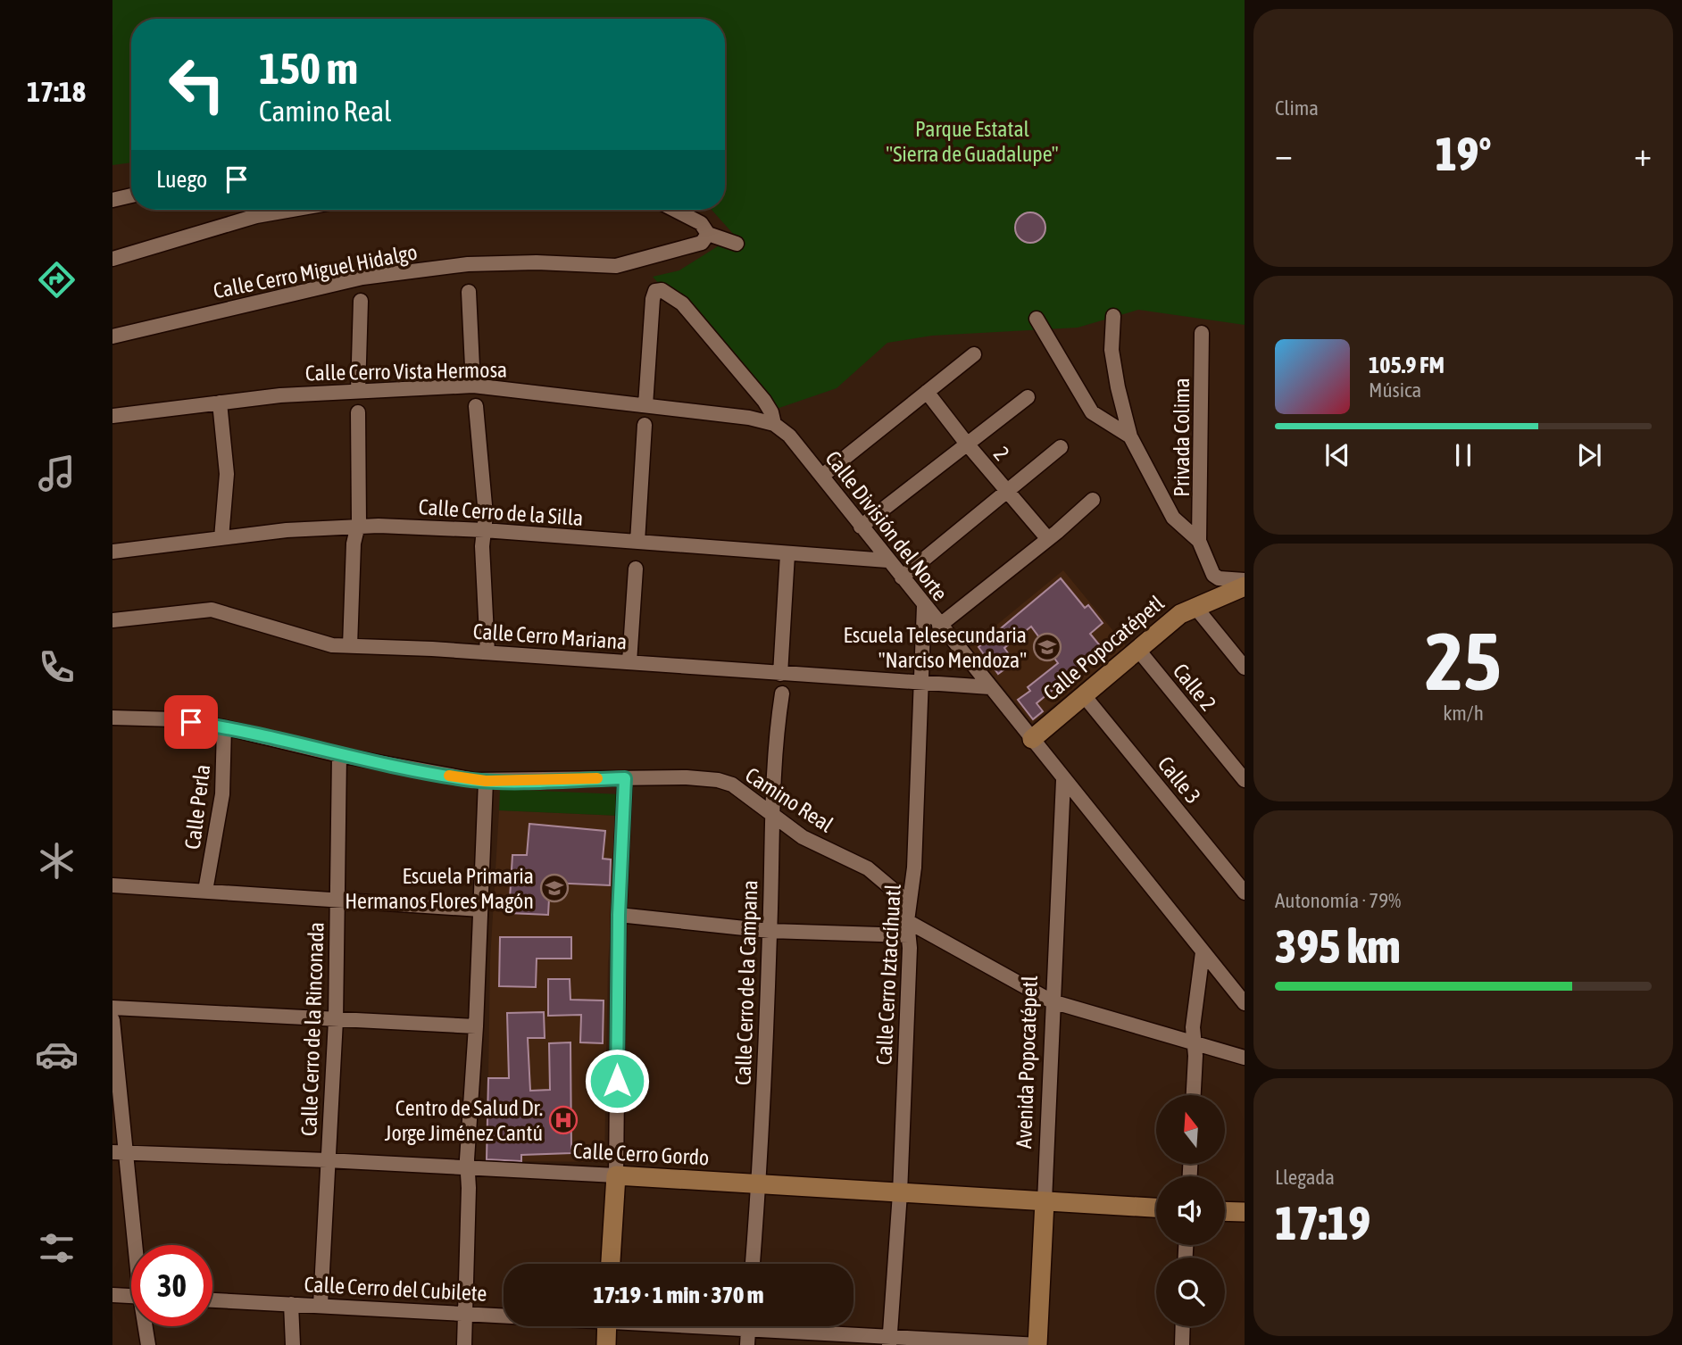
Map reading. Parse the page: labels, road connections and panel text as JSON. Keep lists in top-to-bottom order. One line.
{"streets":{"street":["Calle Cerro Miguel Hidalgo","Calle Cerro Vista Hermosa","Privada Colima","2","Calle Cerro de la Silla","Calle División del Norte","Calle Cerro Mariana","Calle Popocatépetl","Calle 2","Calle 3","Camino Real","Calle Perla","Calle Cerro Iztaccíhuatl","Calle Cerro de la Campana","Calle Cerro de la Rinconada","Avenida Popocatépetl","Calle Cerro Gordo","Calle Cerro del Cubilete"]},"crossings":[["Calle Cerro Vista Hermosa","Calle División del Norte"],["Calle Cerro de la Silla","Calle División del Norte"],["Calle División del Norte","Calle Cerro Mariana"],["Calle División del Norte","Calle Popocatépetl"],["Calle División del Norte","Calle Cerro Iztaccíhuatl"],["Calle División del Norte","Avenida Popocatépetl"],["Calle Cerro Mariana","Calle Cerro Iztaccíhuatl"],["Calle Popocatépetl","Calle 2"],["Calle Popocatépetl","Calle 3"],["Camino Real","Calle Perla"],["Camino Real","Calle Cerro Iztaccíhuatl"],["Camino Real","Calle Cerro de la Campana"],["Camino Real","Calle Cerro de la Rinconada"],["Calle Cerro Iztaccíhuatl","Calle Cerro Gordo"],["Calle Cerro Iztaccíhuatl","Calle Cerro del Cubilete"],["Calle Cerro de la Campana","Calle Cerro Gordo"],["Calle Cerro de la Rinconada","Calle Cerro Gordo"],["Calle Cerro de la Rinconada","Calle Cerro del Cubilete"],["Avenida Popocatépetl","Calle Cerro Gordo"],["Avenida Popocatépetl","Calle Cerro del Cubilete"]],"parks":["Parque Estatal \"Sierra de Guadalupe\""],"places":{"school or university":["Escuela Telesecundaria \"Narciso Mendoza\"","Escuela Primaria Hermanos Flores Magón"],"hospital":["Centro de Salud Dr. Jorge Jiménez Cantú"]},"north":"top","page":{"tabs":"17:18","tile":["Clima",["25","km/h"],["Autonomía · 79%","395 km"],["Llegada","17:19"]],"turn":["150 m","Camino Real"],"heat":["−","19°","+"],"then":"Luego","song":["105.9 FM","Música"],"limit":"30","trip":"17:19 · 1 min · 370 m"}}
